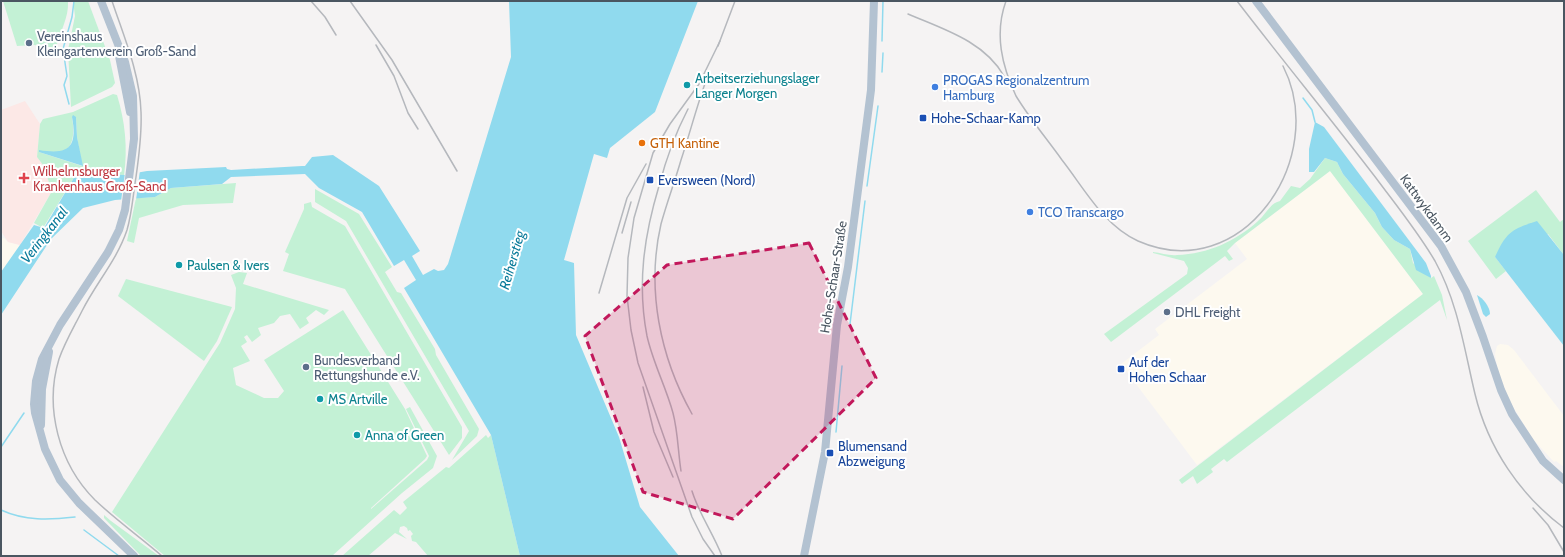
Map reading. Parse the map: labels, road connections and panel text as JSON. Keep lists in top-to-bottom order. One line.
{"streets":{"main road":["Kattwykdamm","Hohe-Schaar-Straße"]},"water":["Veringkanal","Reiherstieg"],"places":{"other":["Vereinshaus Kleingartenverein Groß-Sand","Arbeitserziehungslager Langer Morgen","PROGAS Regionalzentrum Hamburg","GTH Kantine","TCO Transcargo","Paulsen & Ivers","DHL Freight","Bundesverband Rettungshunde e.V.","MS Artville","Anna of Green"],"transit":["Hohe-Schaar-Kamp","Eversween (Nord)","Auf der Hohen Schaar","Blumensand Abzweigung"],"health":["Wilhelmsburger Krankenhaus Groß-Sand"]}}
